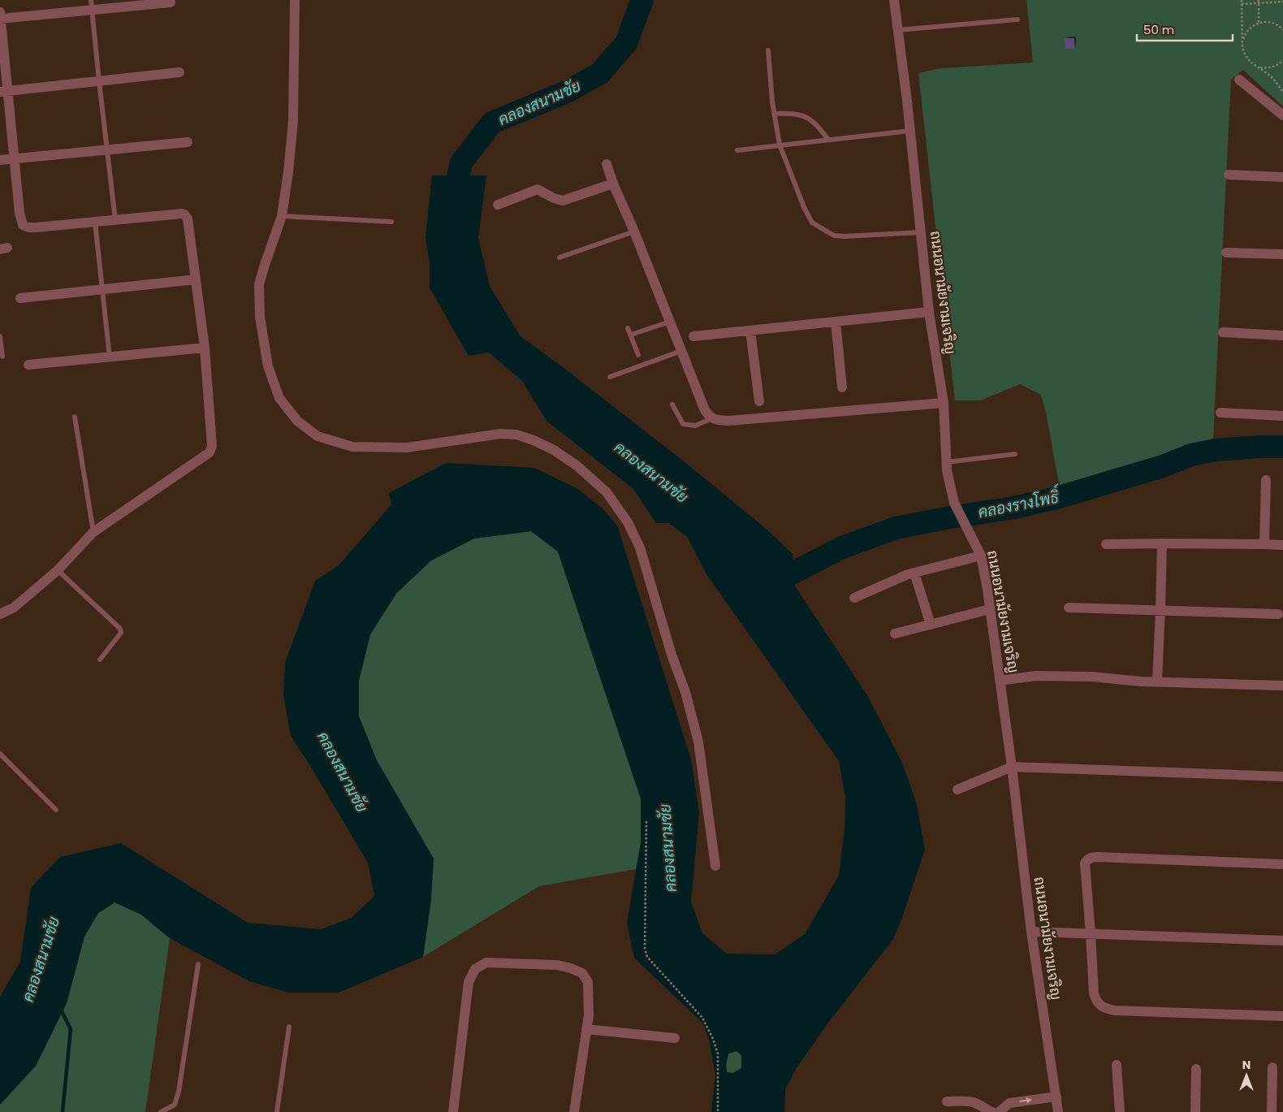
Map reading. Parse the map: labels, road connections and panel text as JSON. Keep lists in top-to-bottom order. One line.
{"streets":{"street":["ถนนอนามัยงามเจริญ"]},"water":["คลองสนามชัย","คลองรางโพธิ์"],"scale_bar":"50 m","north":"top"}
